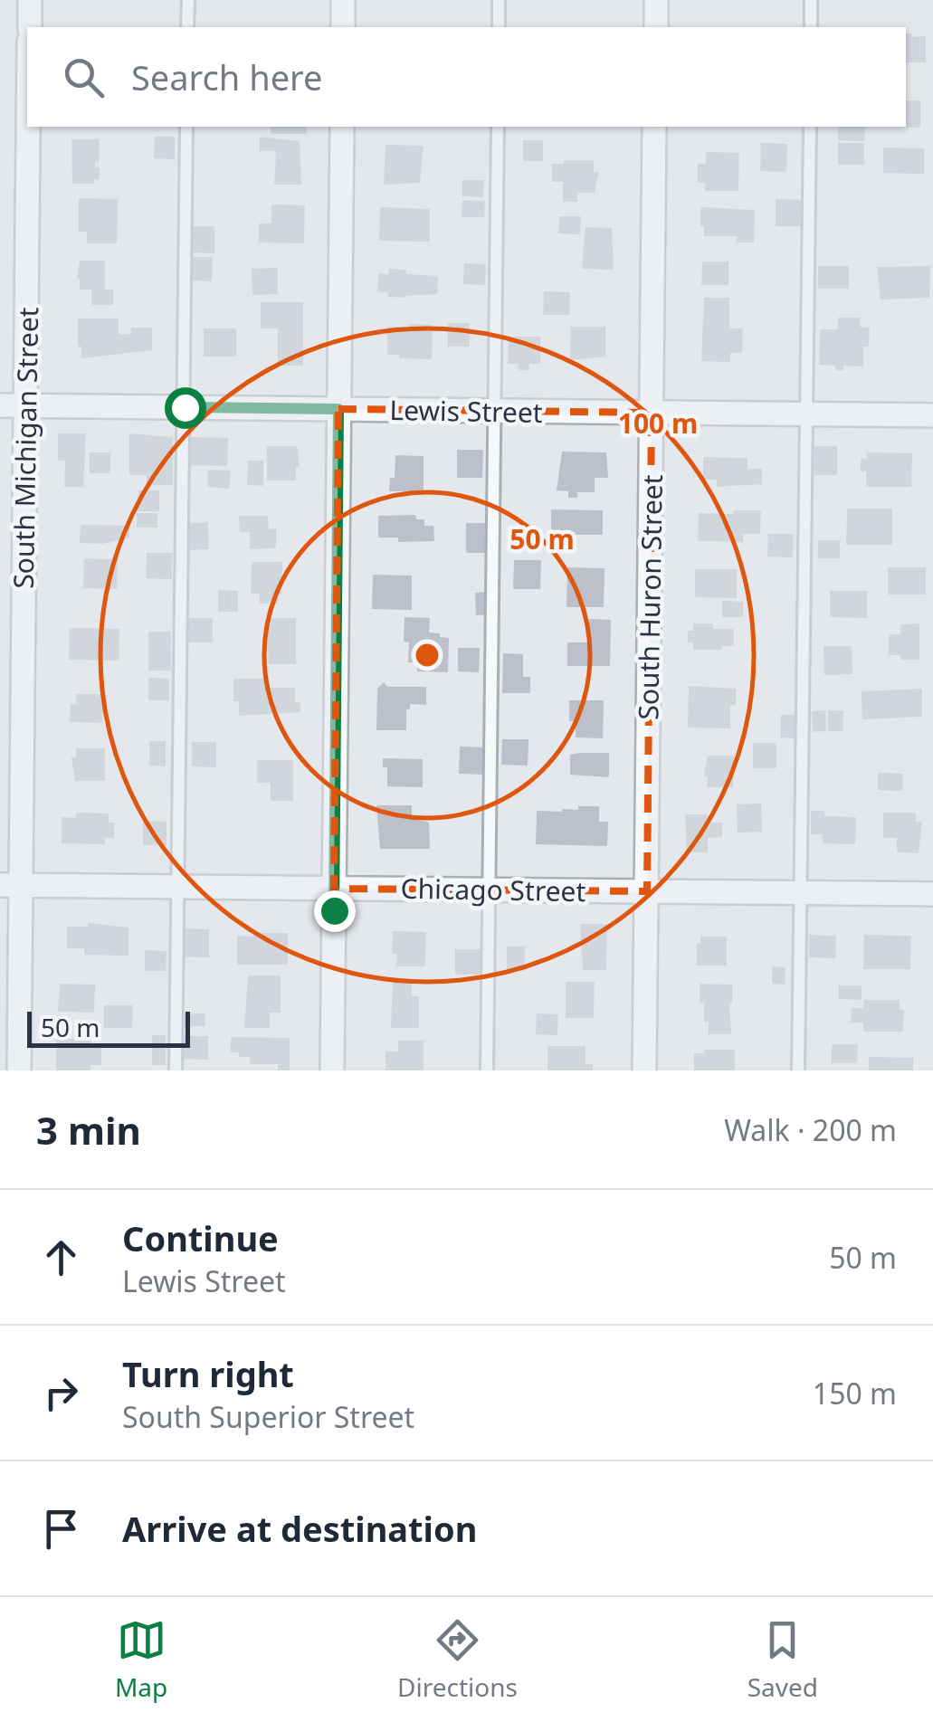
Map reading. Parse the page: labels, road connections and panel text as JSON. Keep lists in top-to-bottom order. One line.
{"streets":{"street":["Lewis Street","South Michigan Street","South Huron Street","Chicago Street"]},"crossings":[["Lewis Street","South Michigan Street"],["Lewis Street","South Huron Street"],["South Michigan Street","Chicago Street"],["South Huron Street","Chicago Street"]],"scale_bar":"50 m","page":{"search":"Search here","scale":"50 m","heading":["3 min","Walk · 200 m"],"list":[["Continue","Lewis Street","50 m"],["Turn right","South Superior Street","150 m"],"Arrive at destination"],"nav":["Map","Directions","Saved"]},"rings":["100 m","50 m"]}
